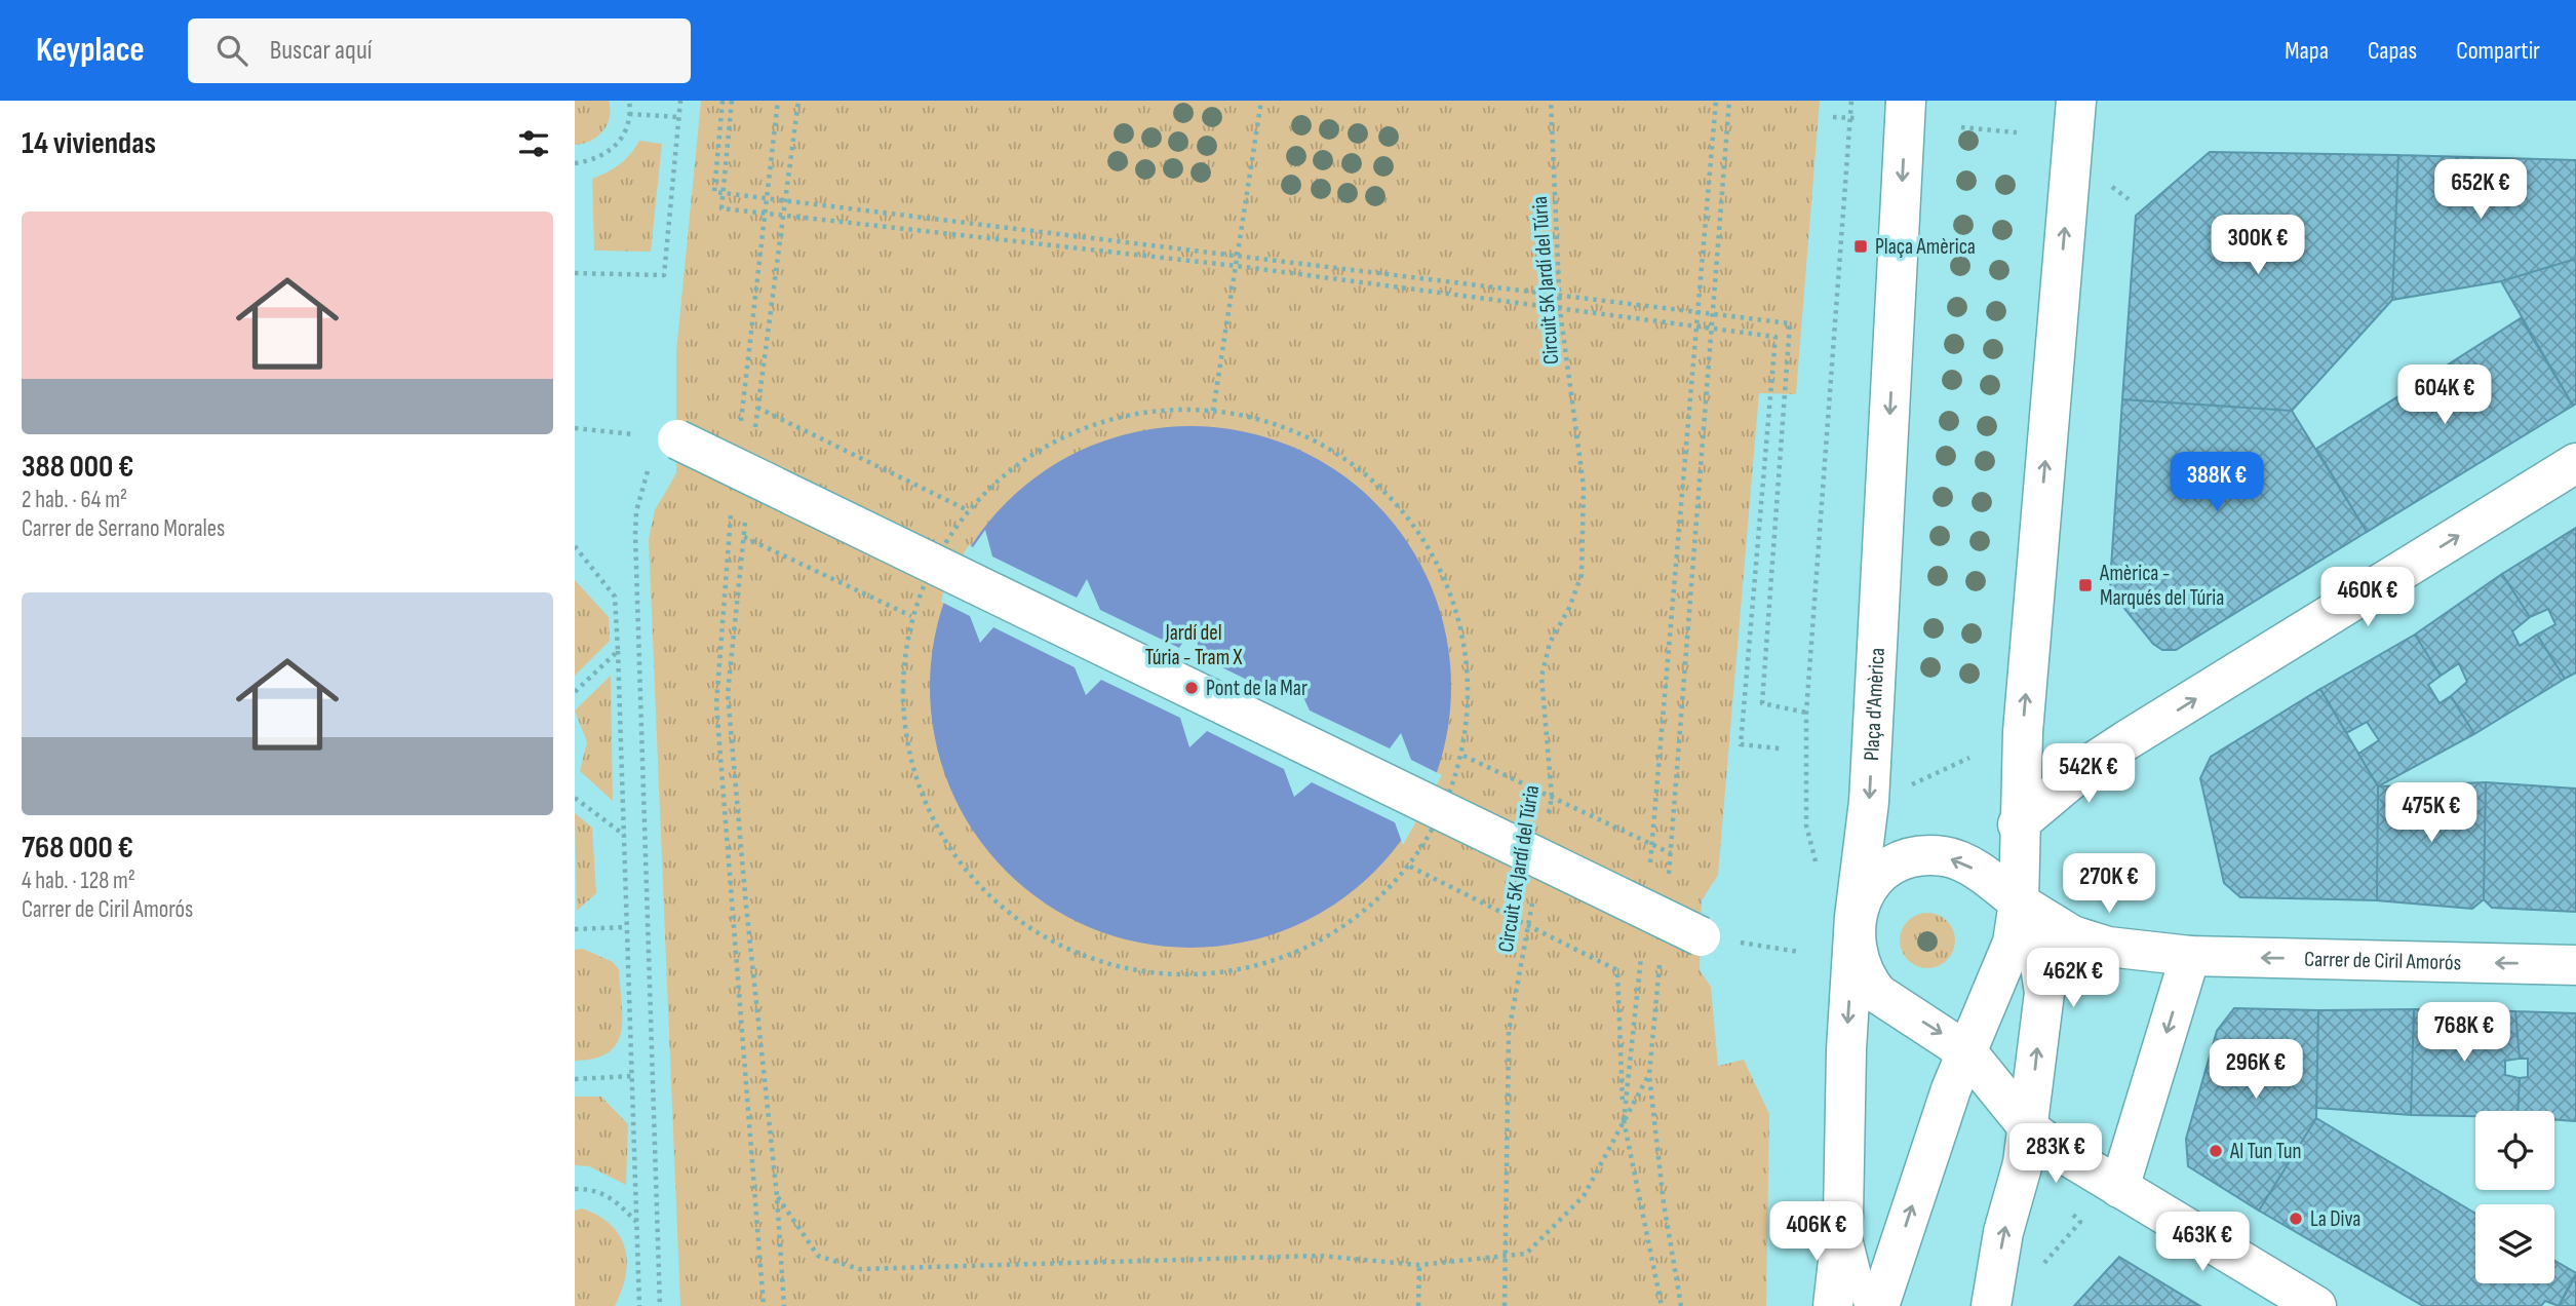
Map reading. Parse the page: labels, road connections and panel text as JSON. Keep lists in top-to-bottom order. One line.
{"streets":{"street":["Plaça d'Amèrica","Carrer de Ciril Amorós"],"path":["Circuit 5K Jardí del Túria"]},"one_way":["Carrer de Ciril Amorós"],"parks":["Jardí del Túria - Tram X"],"places":{"transit":["Plaça Amèrica","Amèrica - Marqués del Túria"],"other":["Pont de la Mar","Al Tun Tun","La Diva"]},"page":{"header":"Keyplace","search":"Buscar aquí","nav":["Mapa","Capas","Compartir"],"heading":"14 viviendas","price":["652K €","300K €","604K €","388K €","460K €","542K €","475K €","270K €","462K €","768K €","296K €","283K €","406K €","463K €"],"list":[{"name":"388 000 €","note":"2 hab. · 64 m² · Carrer de Serrano Morales"},{"name":"768 000 €","note":"4 hab. · 128 m² · Carrer de Ciril Amorós"}]}}
